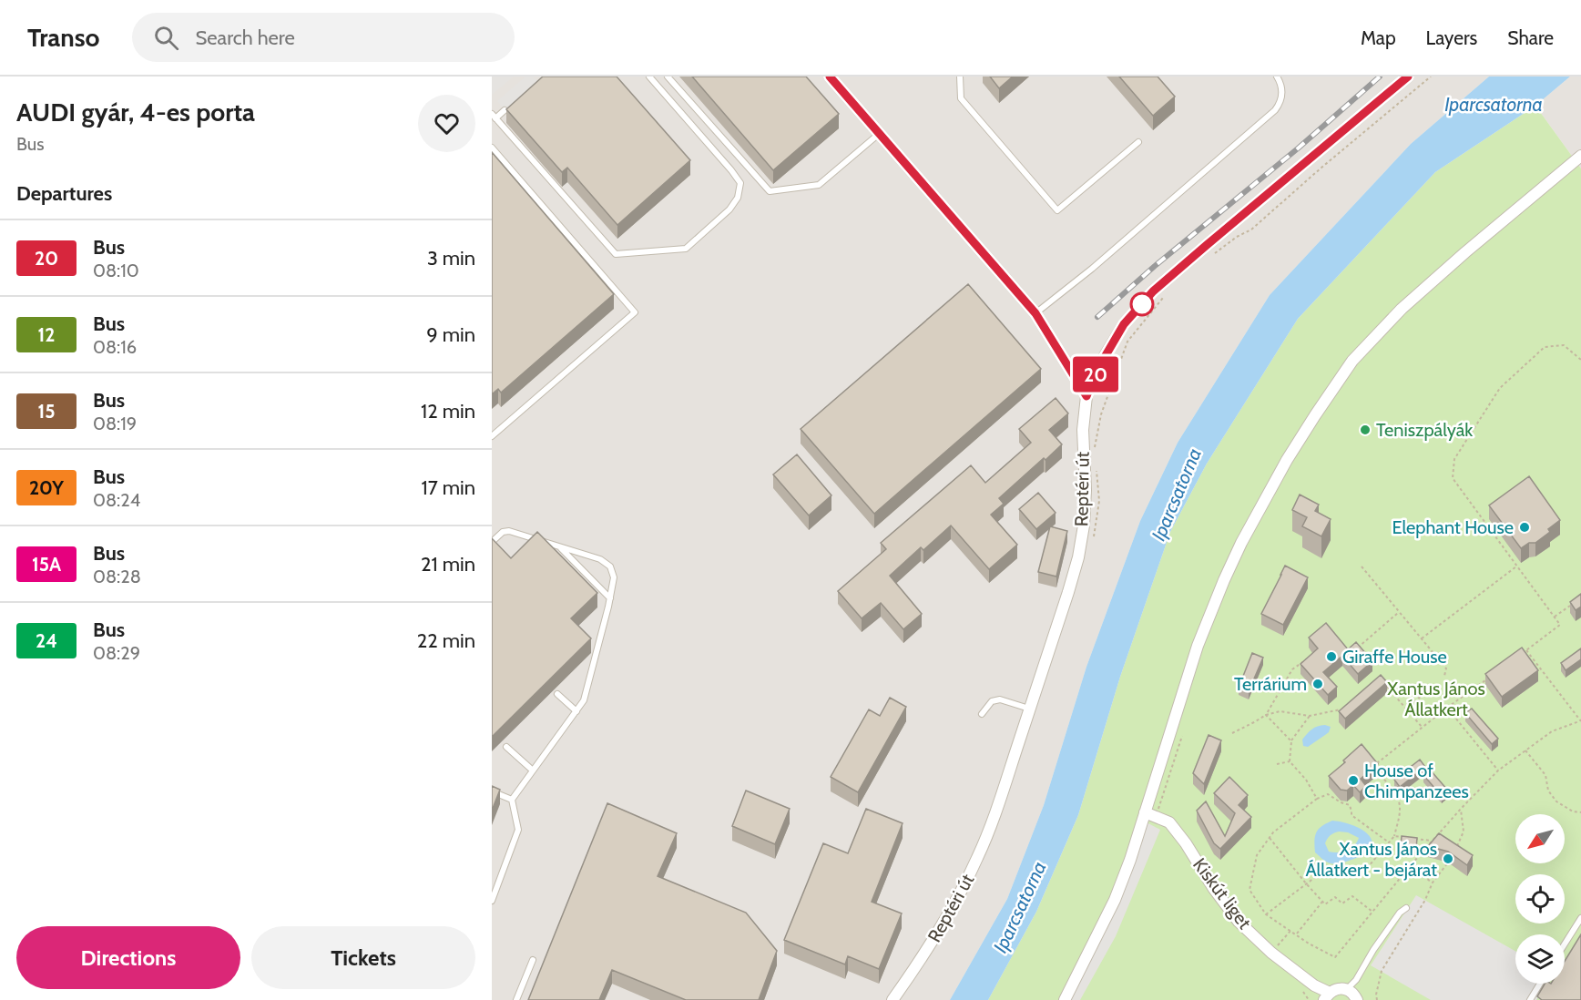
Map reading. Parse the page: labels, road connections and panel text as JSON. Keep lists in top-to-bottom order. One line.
{"streets":{"street":["Reptéri út","Kiskút liget"]},"water":["Iparcsatorna"],"parks":["Xantus János Állatkert"],"places":["Teniszpályák","Elephant House","Giraffe House","Terrárium","House of Chimpanzees","Xantus János Állatkert - bejárat"],"lines":["bus line 20"],"north":"bottom left","page":{"header":"Transo","search":"Search here","nav":["Map","Layers","Share"],"heading":[["AUDI gyár, 4-es porta","Bus"],"Departures"],"on_map":"20","list":[{"mark":"20","name":"Bus","note":"08:10","value":"3 min"},{"mark":"12","name":"Bus","note":"08:16","value":"9 min"},{"mark":"15","name":"Bus","note":"08:19","value":"12 min"},{"mark":"20Y","name":"Bus","note":"08:24","value":"17 min"},{"mark":"15A","name":"Bus","note":"08:28","value":"21 min"},{"mark":"24","name":"Bus","note":"08:29","value":"22 min"}],"buttons":["Directions","Tickets"]}}
